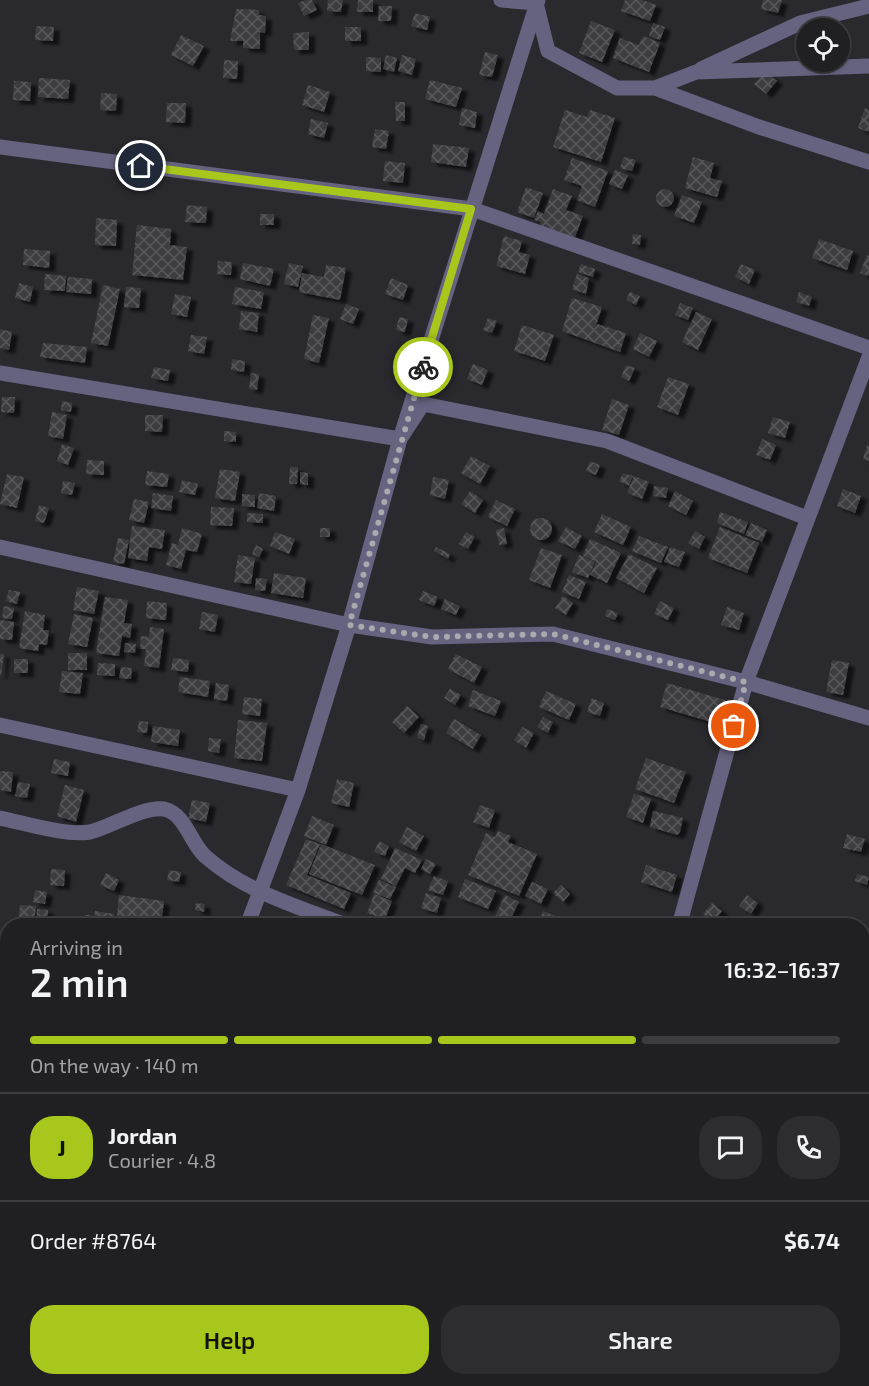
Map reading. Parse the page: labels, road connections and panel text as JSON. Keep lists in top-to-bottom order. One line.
{"page":{"heading":["2 min","Arriving in","16:32–16:37"],"panel":["Jordan","Courier · 4.8","Order #8764","$6.74"],"bar":"On the way · 140 m","round":"J","buttons":["Help","Share"]}}
